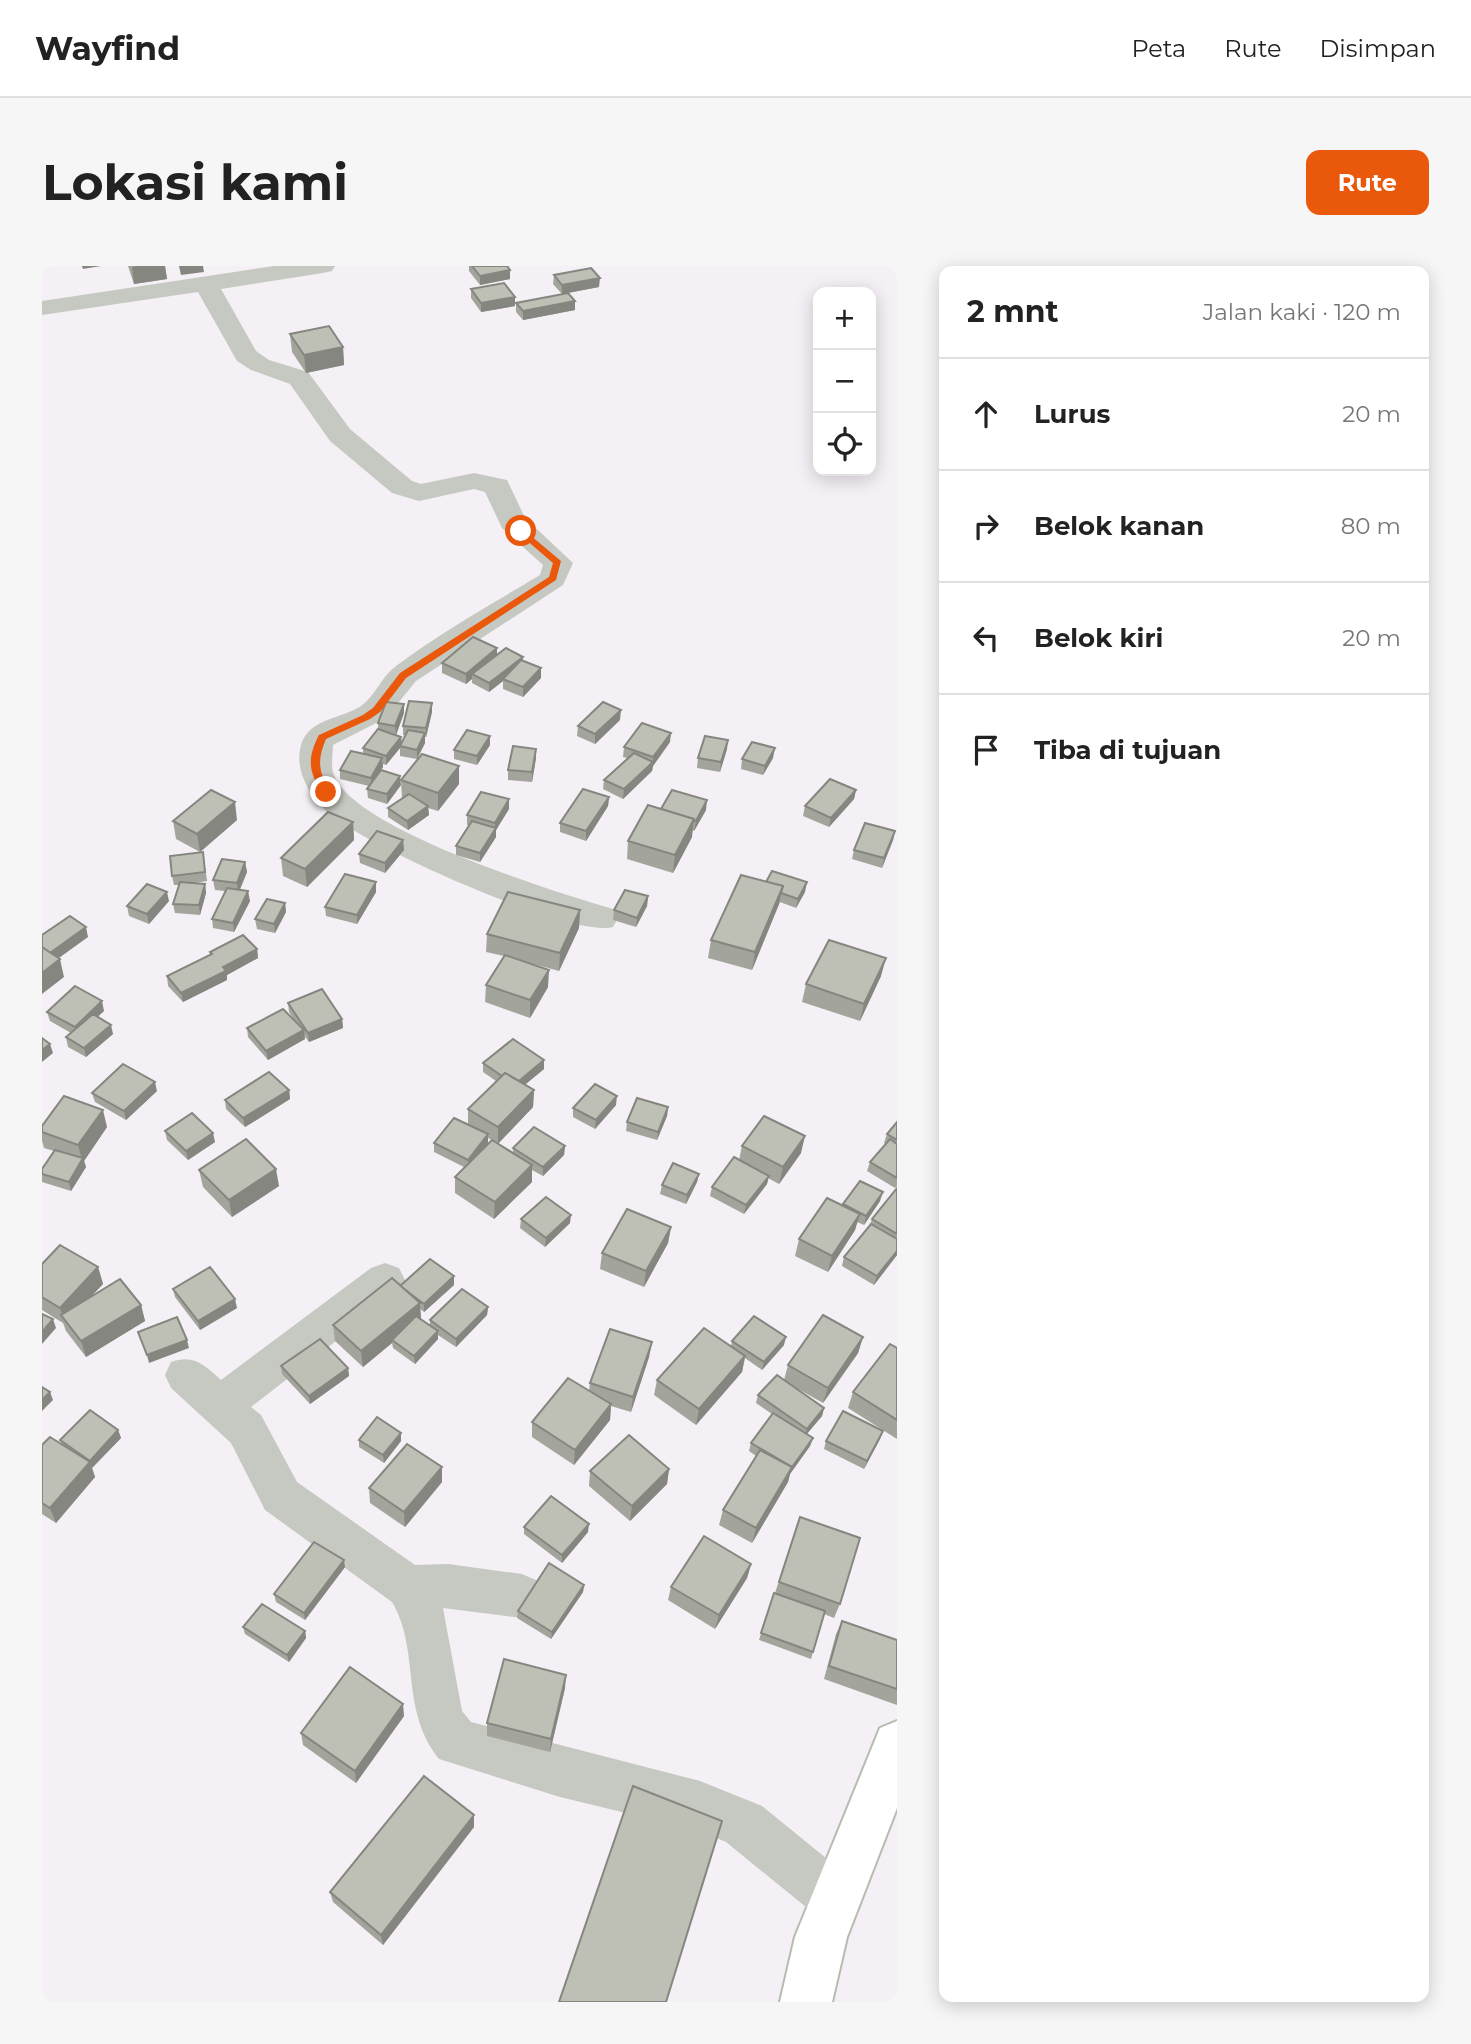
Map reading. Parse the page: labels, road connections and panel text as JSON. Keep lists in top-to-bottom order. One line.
{"page":{"header":"Wayfind","nav":["Peta","Rute","Disimpan"],"buttons":"Rute","title":"Lokasi kami","heading":["2 mnt","Jalan kaki · 120 m"],"map_buttons":["+","−"],"list":[["Lurus","20 m"],["Belok kanan","80 m"],["Belok kiri","20 m"],"Tiba di tujuan"]}}
